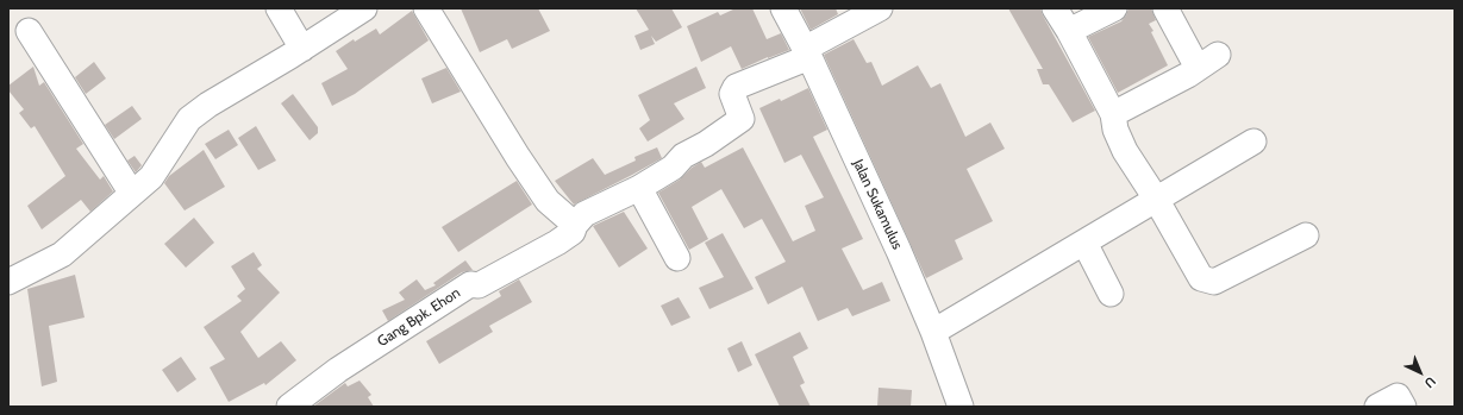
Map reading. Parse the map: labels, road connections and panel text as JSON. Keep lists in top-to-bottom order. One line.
{"streets":{"street":["Jalan Sukamulus","Gang Bpk. Ehon"]},"crossings":[["Jalan Sukamulus","Gang Bpk. Ehon"]],"north":"bottom right"}
